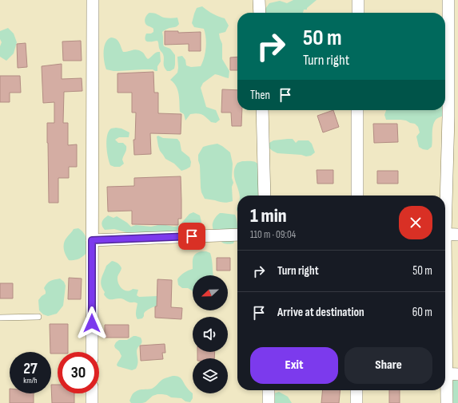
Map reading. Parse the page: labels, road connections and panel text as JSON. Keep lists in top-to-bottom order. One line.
{"north":"left","page":{"turn":["50 m","Turn right"],"then":"Then","heading":["1 min","110 m · 09:04"],"list":[{"name":"Turn right","value":"50 m"},{"name":"Arrive at destination","value":"60 m"}],"buttons":["Exit","Share"],"speed":"27 km/h","limit":"30"}}
